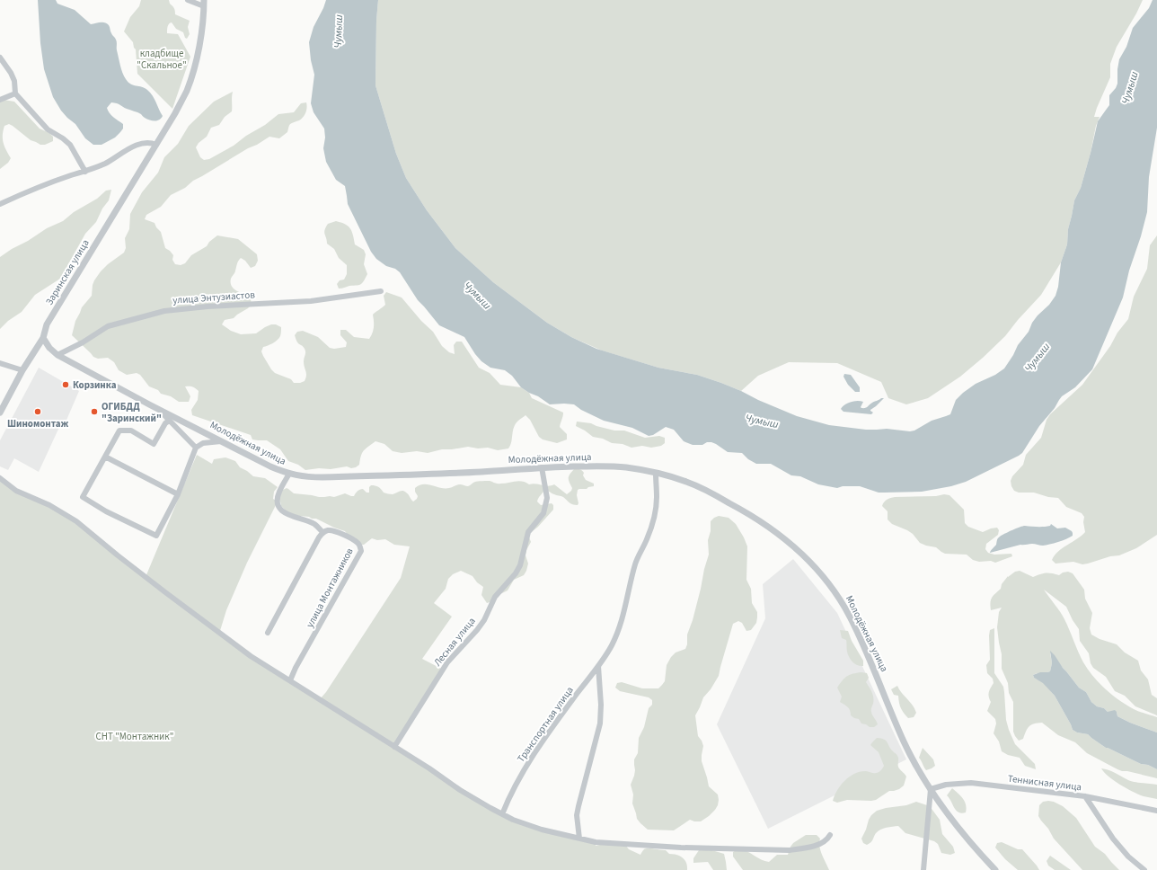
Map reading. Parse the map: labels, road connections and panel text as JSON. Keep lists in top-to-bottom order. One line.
{"streets":{"street":["Заринская улица","улица Энтузиастов","Молодёжная улица","улица Монтажников","Лесная улица","Транспортная улица","Теннисная улица"]},"crossings":[["Заринская улица","Молодёжная улица"],["улица Энтузиастов","Молодёжная улица"],["Молодёжная улица","Лесная улица"],["Молодёжная улица","Транспортная улица"],["Молодёжная улица","Теннисная улица"]],"water":["Чумыш"],"parks":["кладбище \"Скальное\"","СНТ \"Монтажник\""],"places":["Корзинка","Шиномонтаж","ОГИБДД \"Заринский\""]}
